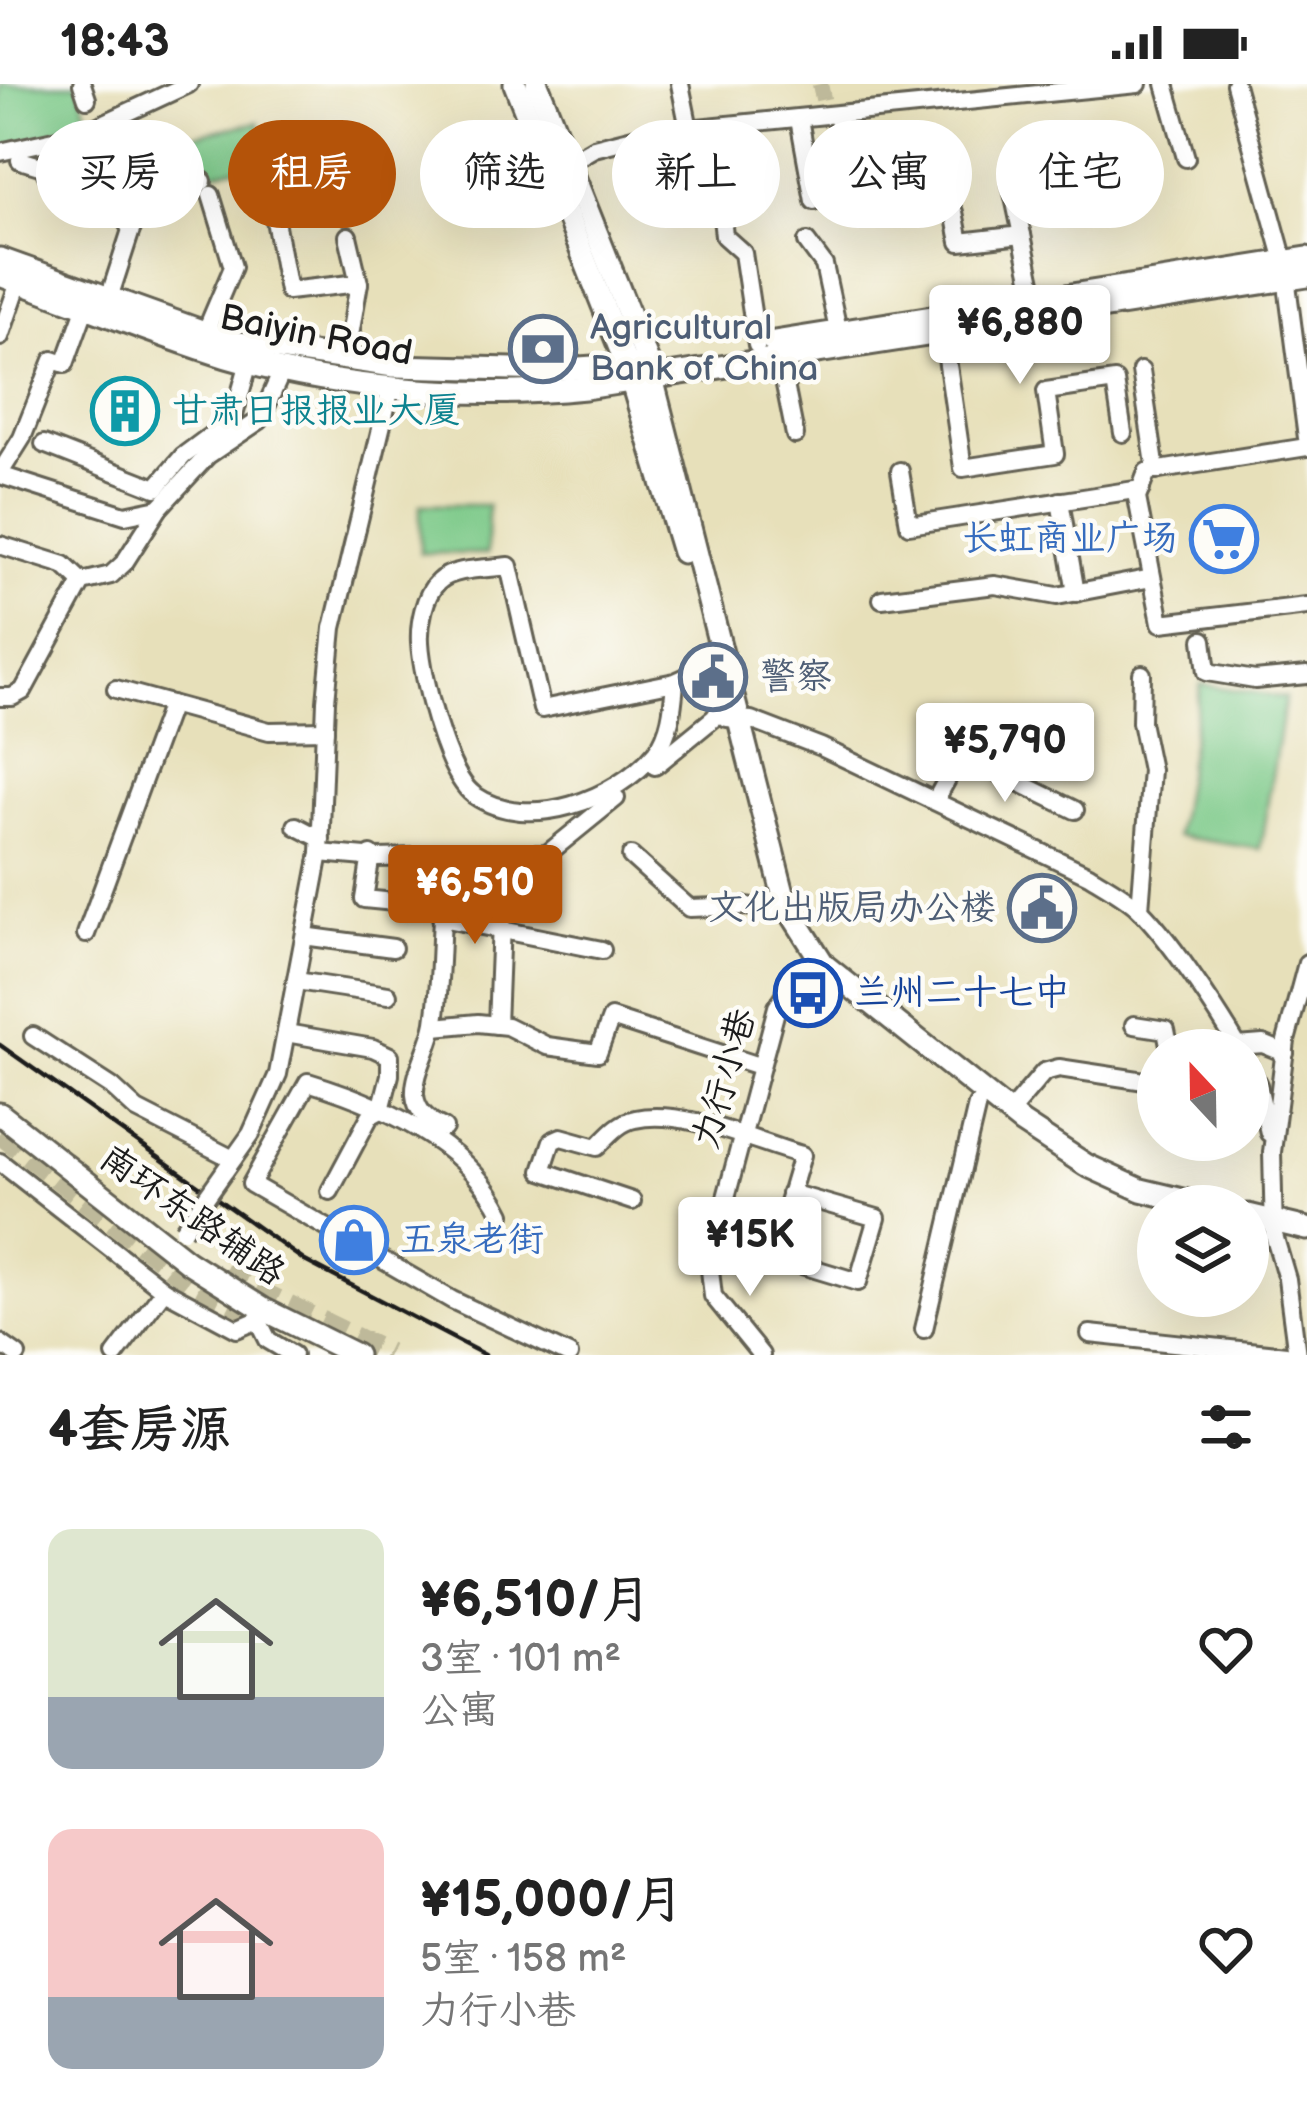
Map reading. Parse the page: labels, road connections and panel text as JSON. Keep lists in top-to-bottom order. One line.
{"streets":{"main road":["Baiyin Road","南环东路辅路"],"street":["力行小巷"]},"places":{"bank":["Agricultural Bank of China"],"building":["甘肃日报报业大厦"],"supermarket":["长虹商业广场"],"public building":["警察","文化出版局办公楼"],"bus stop":["兰州二十七中"],"shop":["五泉老街"]},"north":"top","page":{"status":"18:43","chip":["买房","租房","筛选","新上","公寓","住宅"],"price":["¥6,880","¥5,790","¥6,510","¥15K"],"heading":"4套房源","list":[{"name":"¥6,510/月","note":"3室 · 101 m² · 公寓"},{"name":"¥15,000/月","note":"5室 · 158 m² · 力行小巷"}]}}
